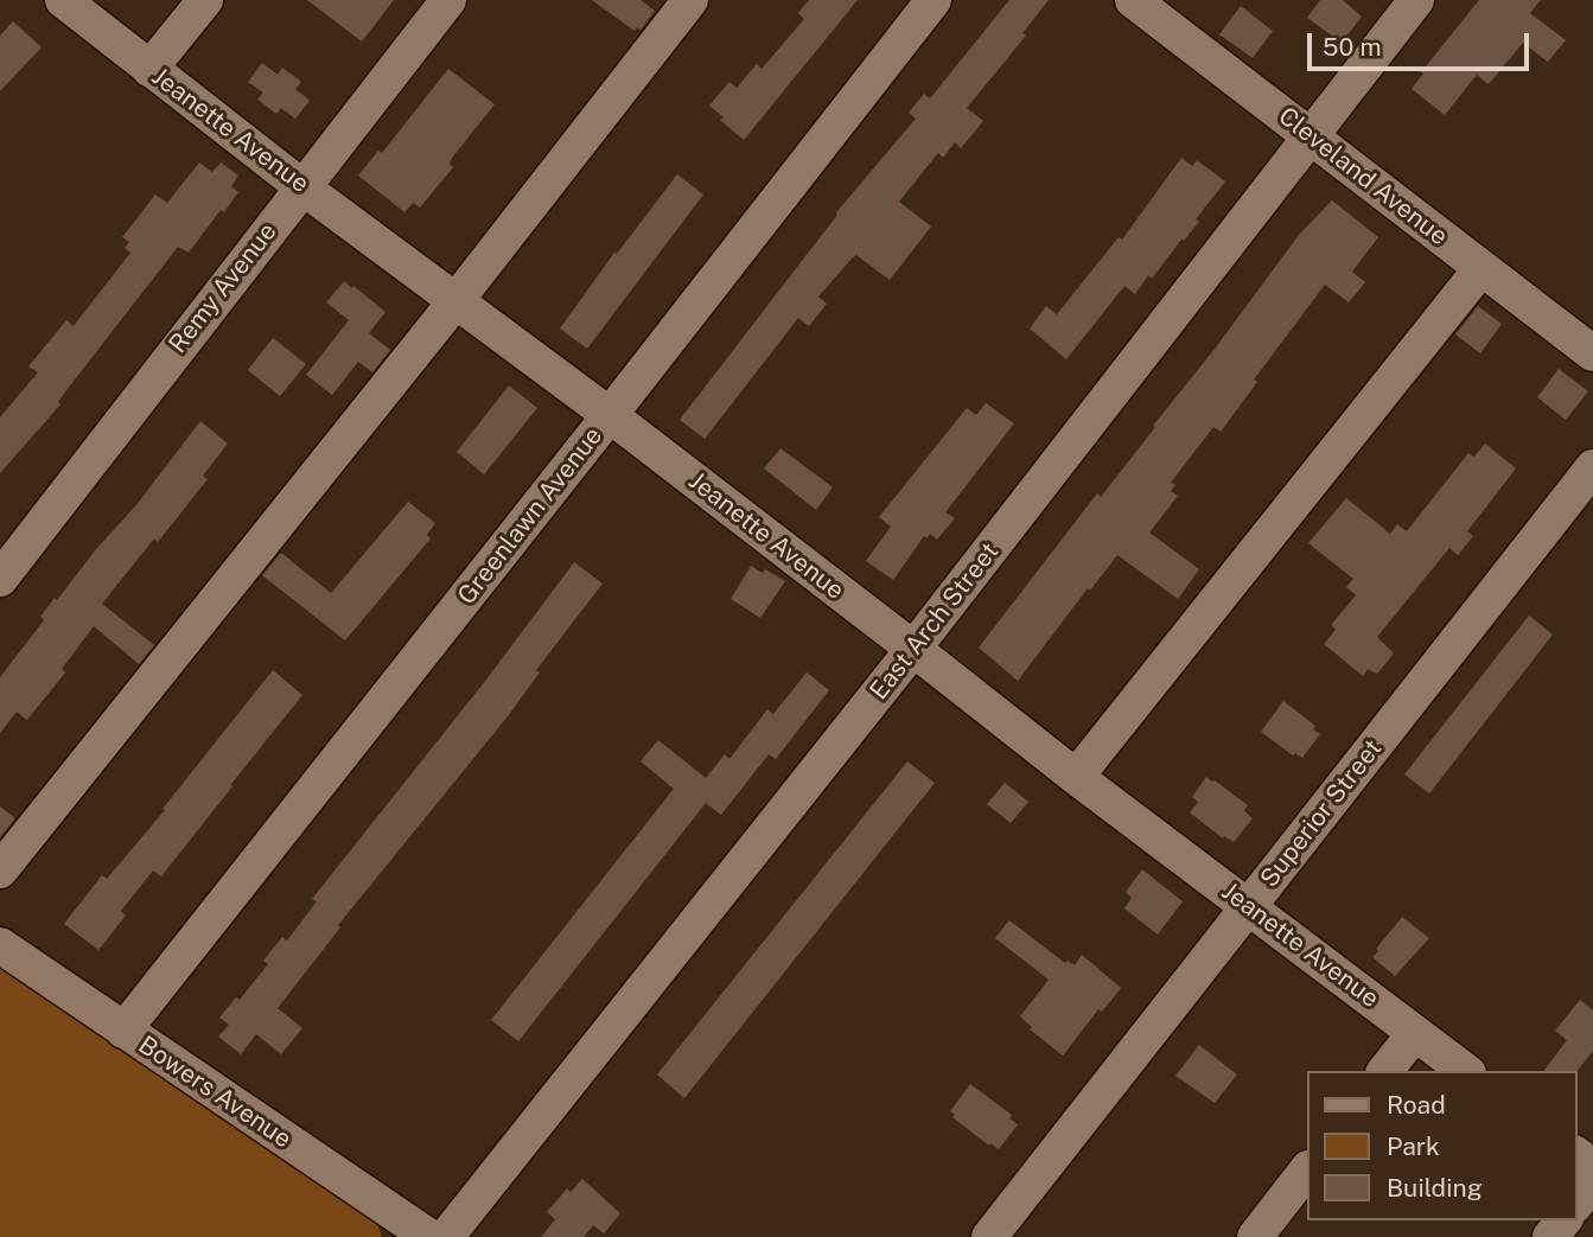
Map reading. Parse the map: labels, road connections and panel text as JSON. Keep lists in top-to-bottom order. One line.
{"streets":{"street":["Jeanette Avenue","Cleveland Avenue","Remy Avenue","Greenlawn Avenue","East Arch Street","Superior Street","Bowers Avenue"]},"crossings":[["Jeanette Avenue","Remy Avenue"],["Jeanette Avenue","Greenlawn Avenue"],["Jeanette Avenue","East Arch Street"],["Jeanette Avenue","Superior Street"],["Cleveland Avenue","East Arch Street"],["Greenlawn Avenue","Bowers Avenue"]],"legend":["Road","Park","Building"],"scale_bar":"50 m"}
